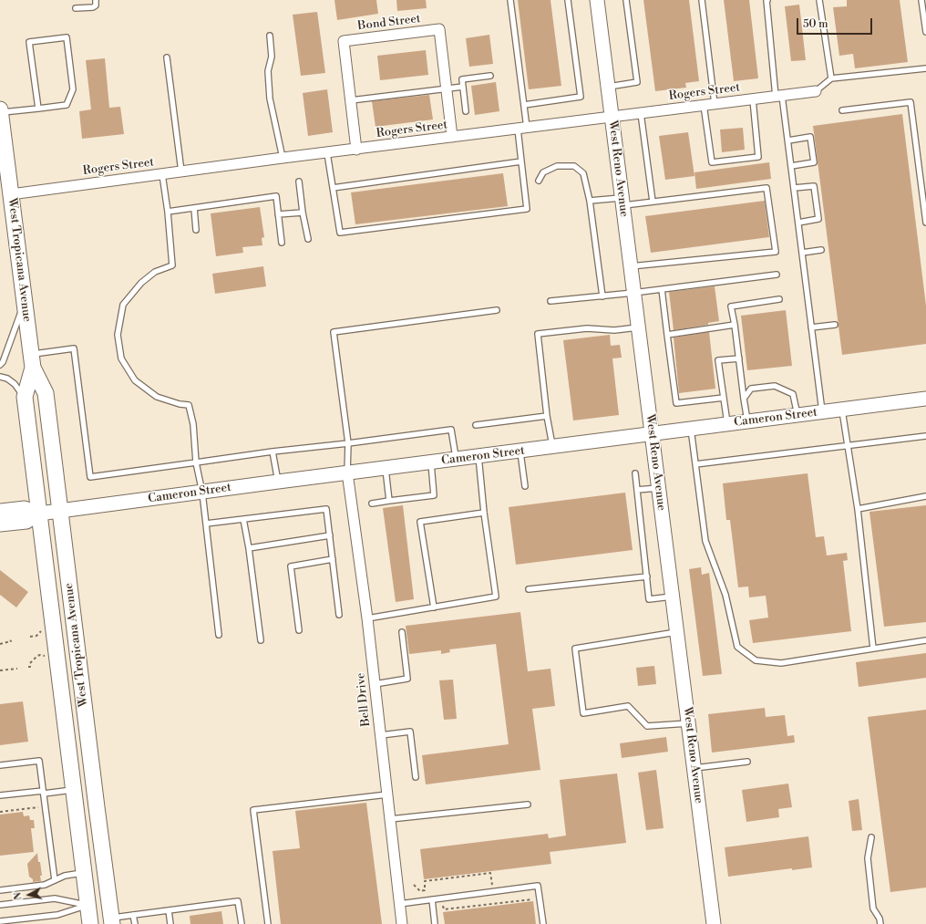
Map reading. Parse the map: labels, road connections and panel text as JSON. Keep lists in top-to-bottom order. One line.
{"streets":{"main road":["West Tropicana Avenue"],"street":["Bond Street","Rogers Street","West Reno Avenue","Cameron Street","Bell Drive"]},"crossings":[["Bond Street","Rogers Street"],["Rogers Street","West Reno Avenue"],["Rogers Street","West Tropicana Avenue"],["West Reno Avenue","Cameron Street"],["West Tropicana Avenue","Cameron Street"],["Cameron Street","Bell Drive"]],"scale_bar":"50 m","north":"left"}
